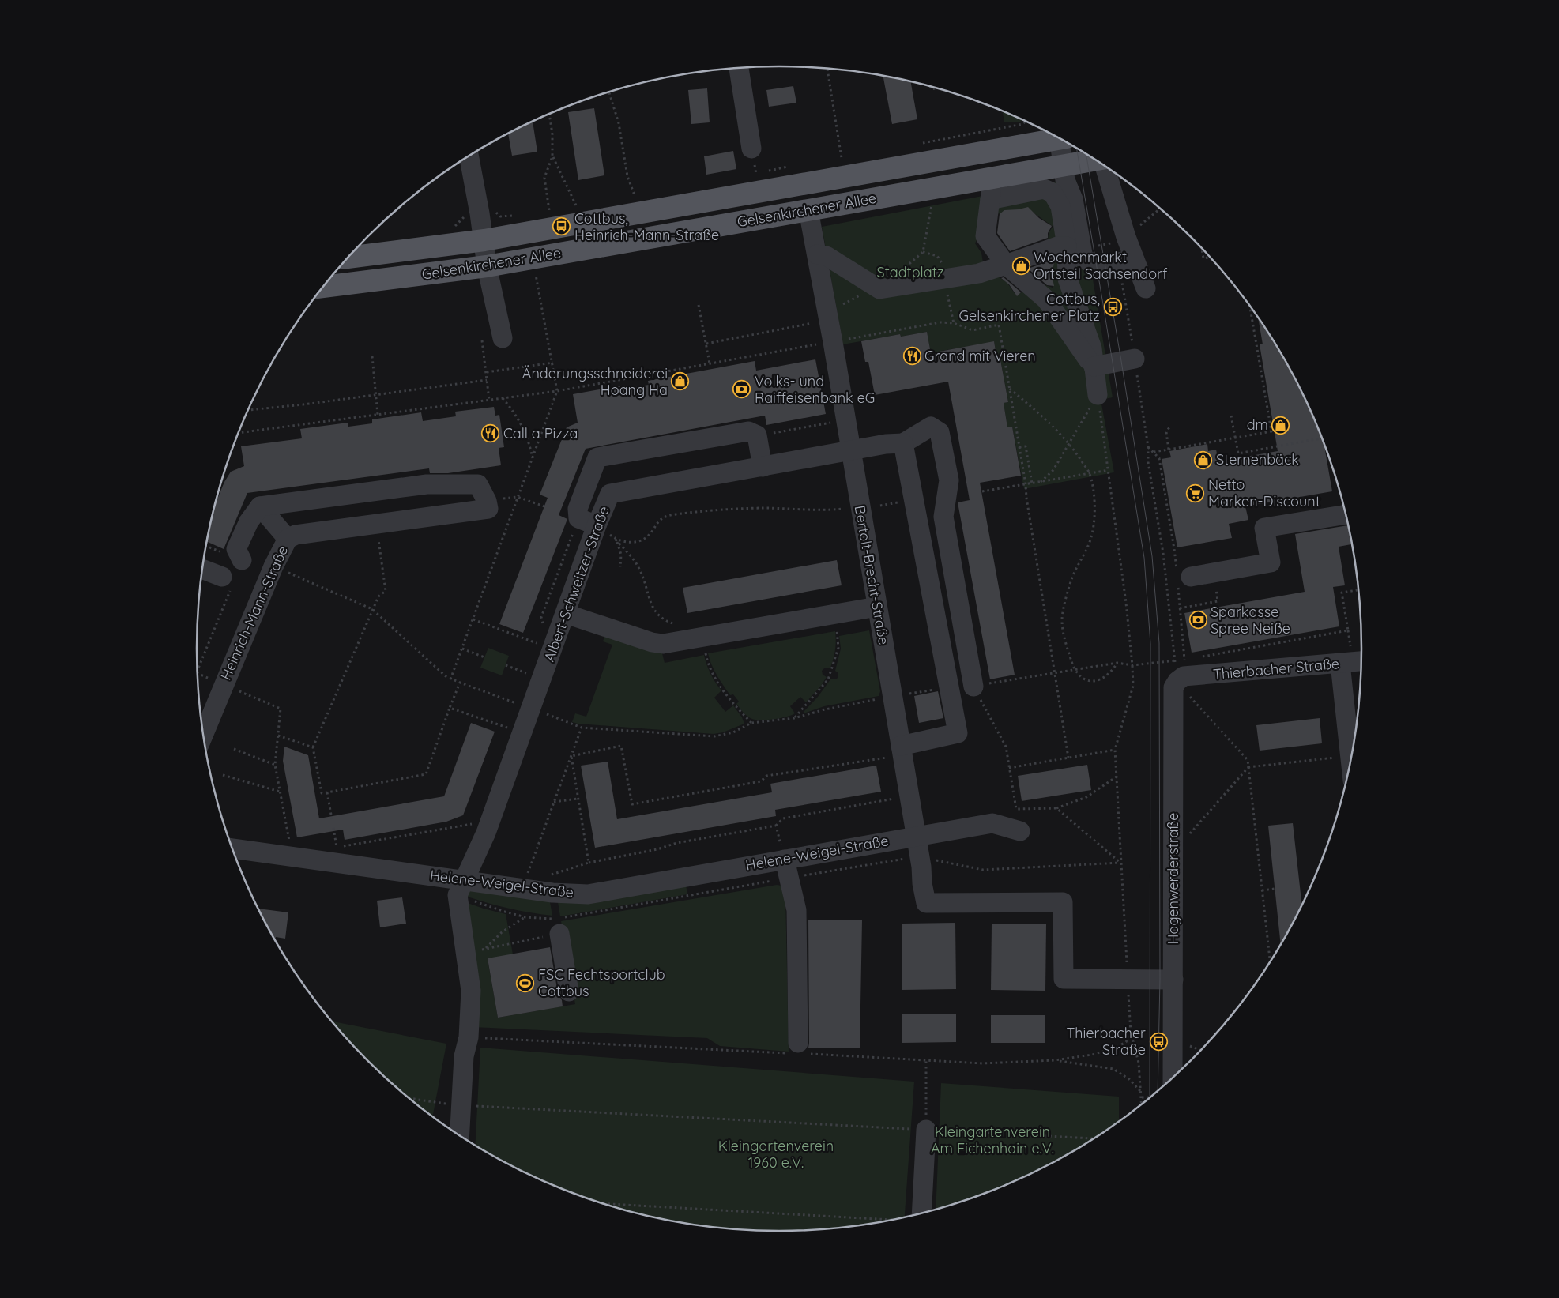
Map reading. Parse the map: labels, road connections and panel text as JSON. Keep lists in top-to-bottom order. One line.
{"streets":{"main road":["Gelsenkirchener Allee"],"street":["Bertolt-Brecht-Straße","Albert-Schweitzer-Straße","Heinrich-Mann-Straße","Thierbacher Straße","Helene-Weigel-Straße","Hagenwerderstraße"]},"crossings":[["Gelsenkirchener Allee","Bertolt-Brecht-Straße"],["Bertolt-Brecht-Straße","Albert-Schweitzer-Straße"],["Bertolt-Brecht-Straße","Helene-Weigel-Straße"],["Albert-Schweitzer-Straße","Helene-Weigel-Straße"],["Thierbacher Straße","Hagenwerderstraße"]],"parks":["Stadtplatz","Kleingartenverein Am Eichenhain e.V.","Kleingartenverein 1960 e.V."],"places":{"bus stop":["Cottbus, Heinrich-Mann-Straße","Cottbus, Gelsenkirchener Platz","Thierbacher Straße"],"shop":["Wochenmarkt Ortsteil Sachsendorf","Änderungsschneiderei Hoang Ha","dm","Sternenbäck"],"restaurant":["Grand mit Vieren","Call a Pizza"],"bank":["Volks- und Raiffeisenbank eG","Sparkasse Spree Neiße"],"supermarket":["Netto Marken-Discount"],"sports":["FSC Fechtsportclub Cottbus"]}}
